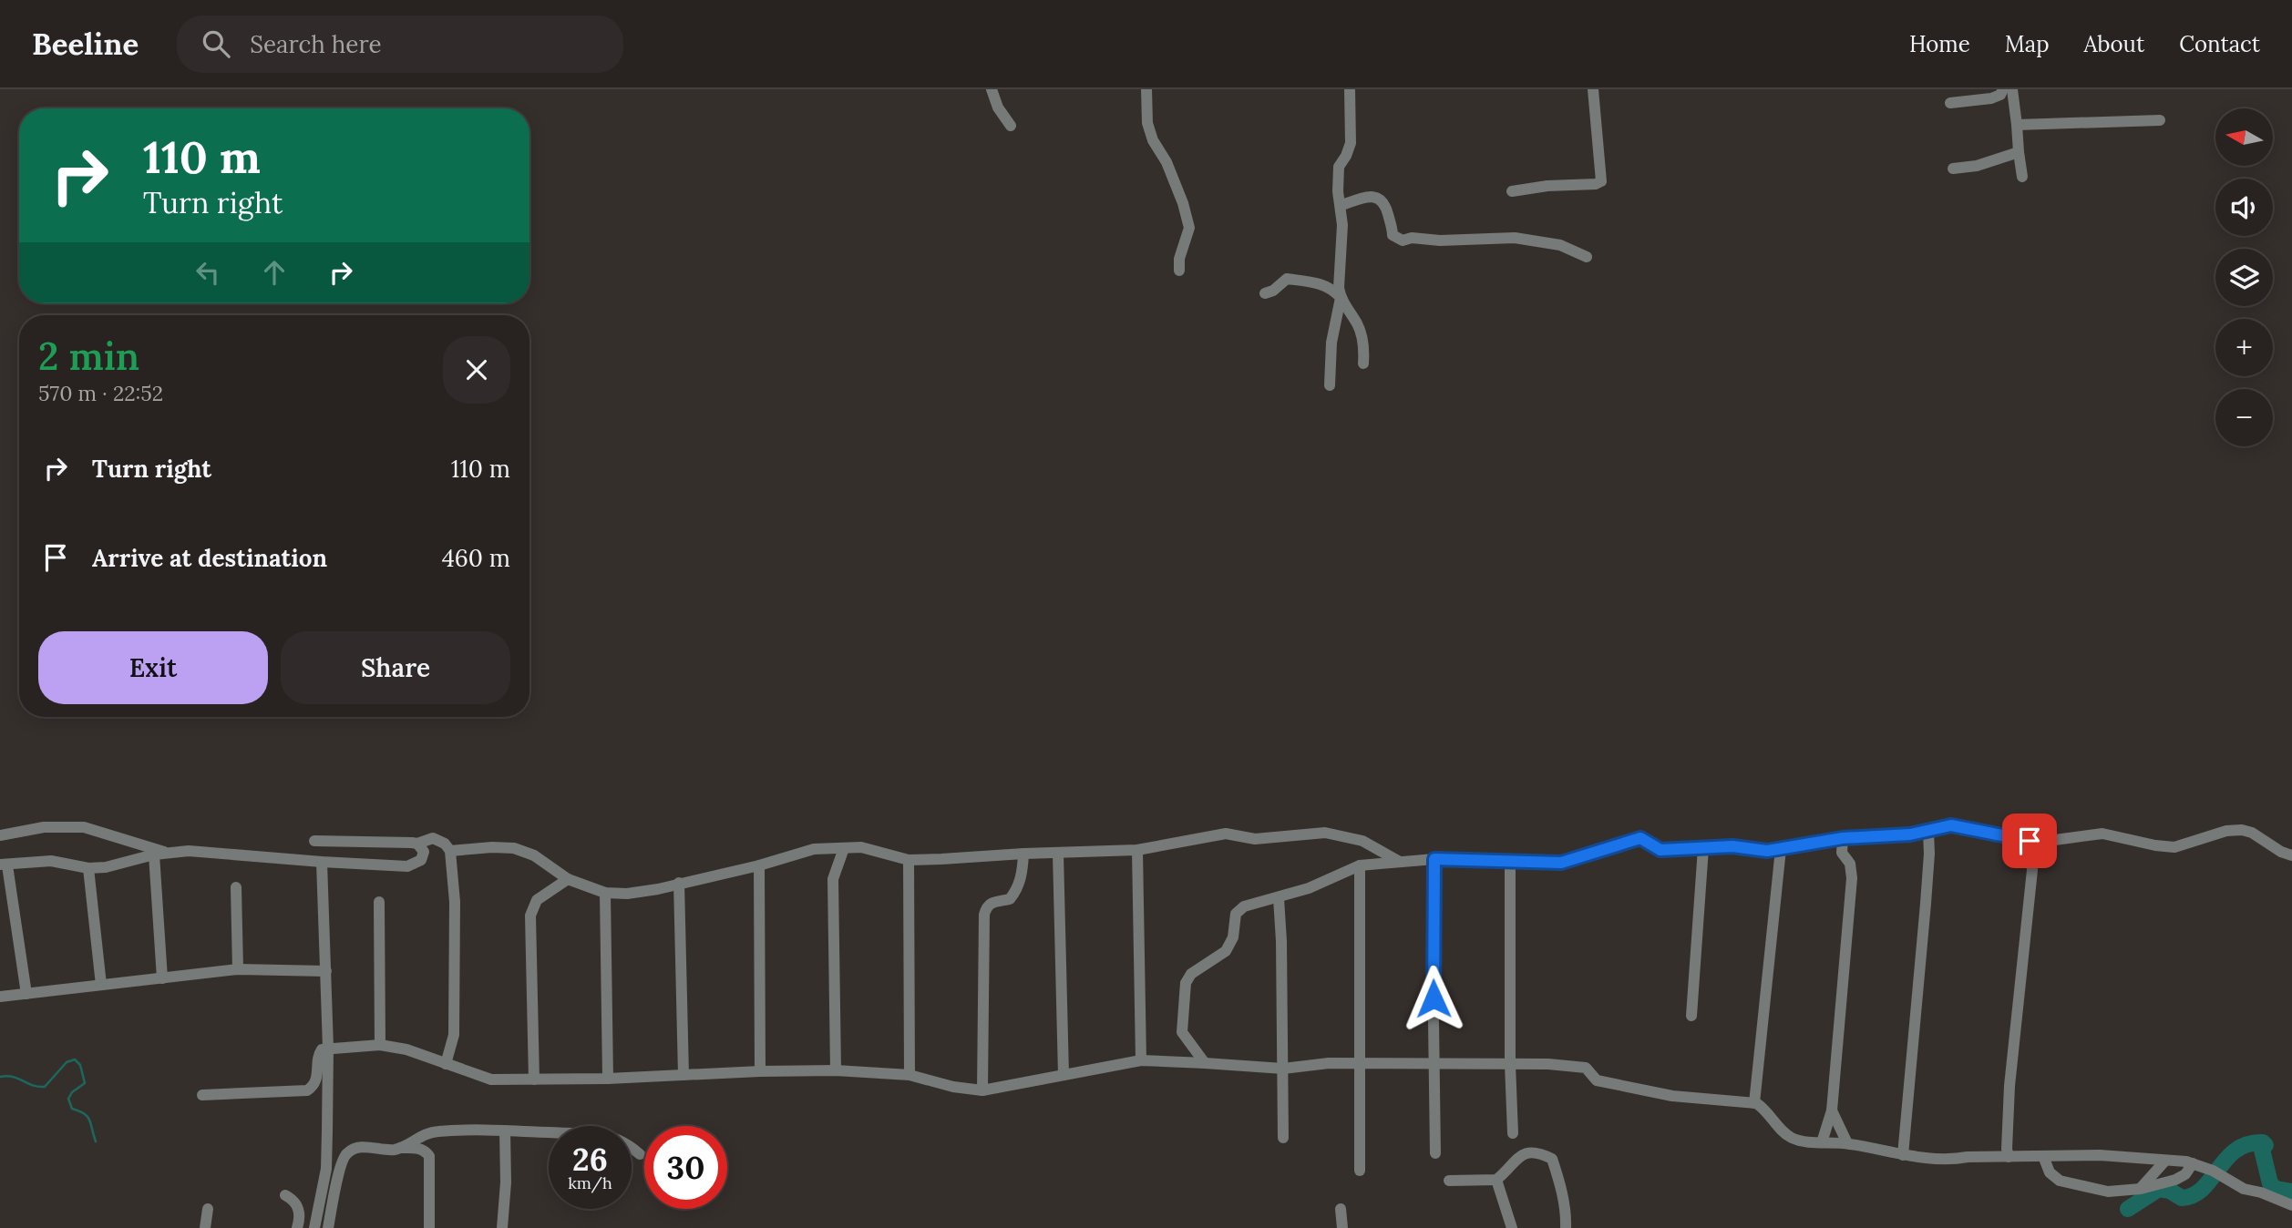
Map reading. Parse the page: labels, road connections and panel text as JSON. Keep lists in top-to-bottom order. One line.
{"north":"left","page":{"header":"Beeline","search":"Search here","nav":["Home","Map","About","Contact"],"map_buttons":["+","−"],"turn":["110 m","Turn right"],"heading":["2 min","570 m · 22:52"],"list":[{"name":"Turn right","value":"110 m"},{"name":"Arrive at destination","value":"460 m"}],"buttons":["Exit","Share"],"speed":"26 km/h","limit":"30"}}
